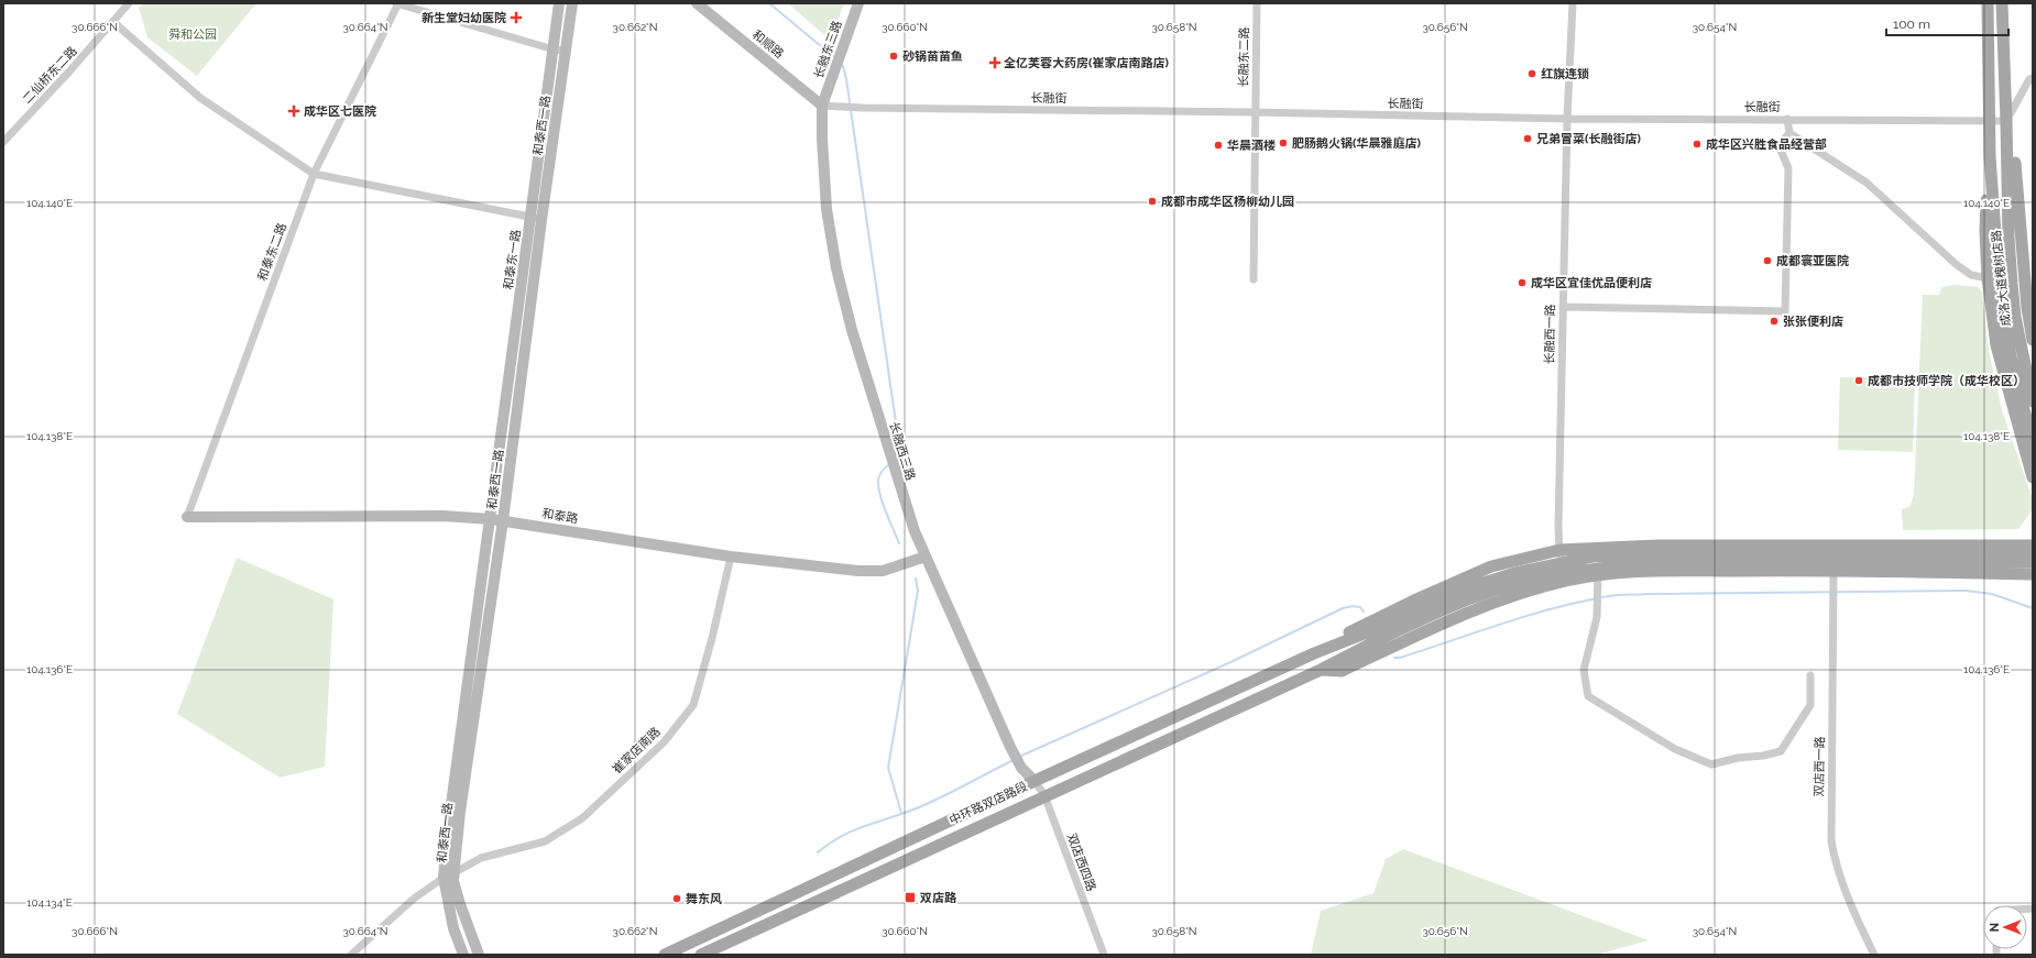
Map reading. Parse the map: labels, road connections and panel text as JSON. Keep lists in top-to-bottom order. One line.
{"streets":{"main road":["成洛大道槐树店路","中环路双店路段"],"street":["和顺路","长融东三路","长融东二路","二仙桥东二路","长融街","和泰西一路","和泰东二路","和泰东一路","长融西一路","长融西三路","和泰路","崔家店南路","双店西一路","双店西四路"]},"crossings":[["和顺路","长融东三路"],["和顺路","长融街"],["和顺路","长融西三路"],["长融东三路","长融街"],["长融东三路","长融西三路"],["长融东二路","长融街"],["长融街","成洛大道槐树店路"],["长融街","长融西一路"],["长融街","长融西三路"],["和泰西一路","和泰东一路"],["和泰西一路","和泰路"],["和泰西一路","崔家店南路"],["和泰东二路","和泰路"],["和泰东一路","和泰路"],["长融西三路","和泰路"],["长融西三路","中环路双店路段"],["长融西三路","双店西四路"],["和泰路","崔家店南路"],["中环路双店路段","双店西四路"]],"parks":["舜和公园"],"places":{"health":["新生堂妇幼医院","全亿芙蓉大药房(崔家店南路店)","成华区七医院"],"other":["砂锅苗苗鱼","红旗连锁","兄弟冒菜(长融街店)","肥肠鹅火锅(华晨雅庭店)","成华区兴胜食品经营部","华晨酒楼","成都市成华区杨柳幼儿园","成都寰亚医院","成华区宜佳优品便利店","张张便利店","成都市技师学院（成华校区）","舞东风"],"transit":["双店路"]},"scale_bar":"100 m","north":"left","coordinates":["30.666°N","30.664°N","30.662°N","30.660°N","30.658°N","30.656°N","30.654°N","104.140°E","104.138°E","104.136°E","104.134°E"]}
